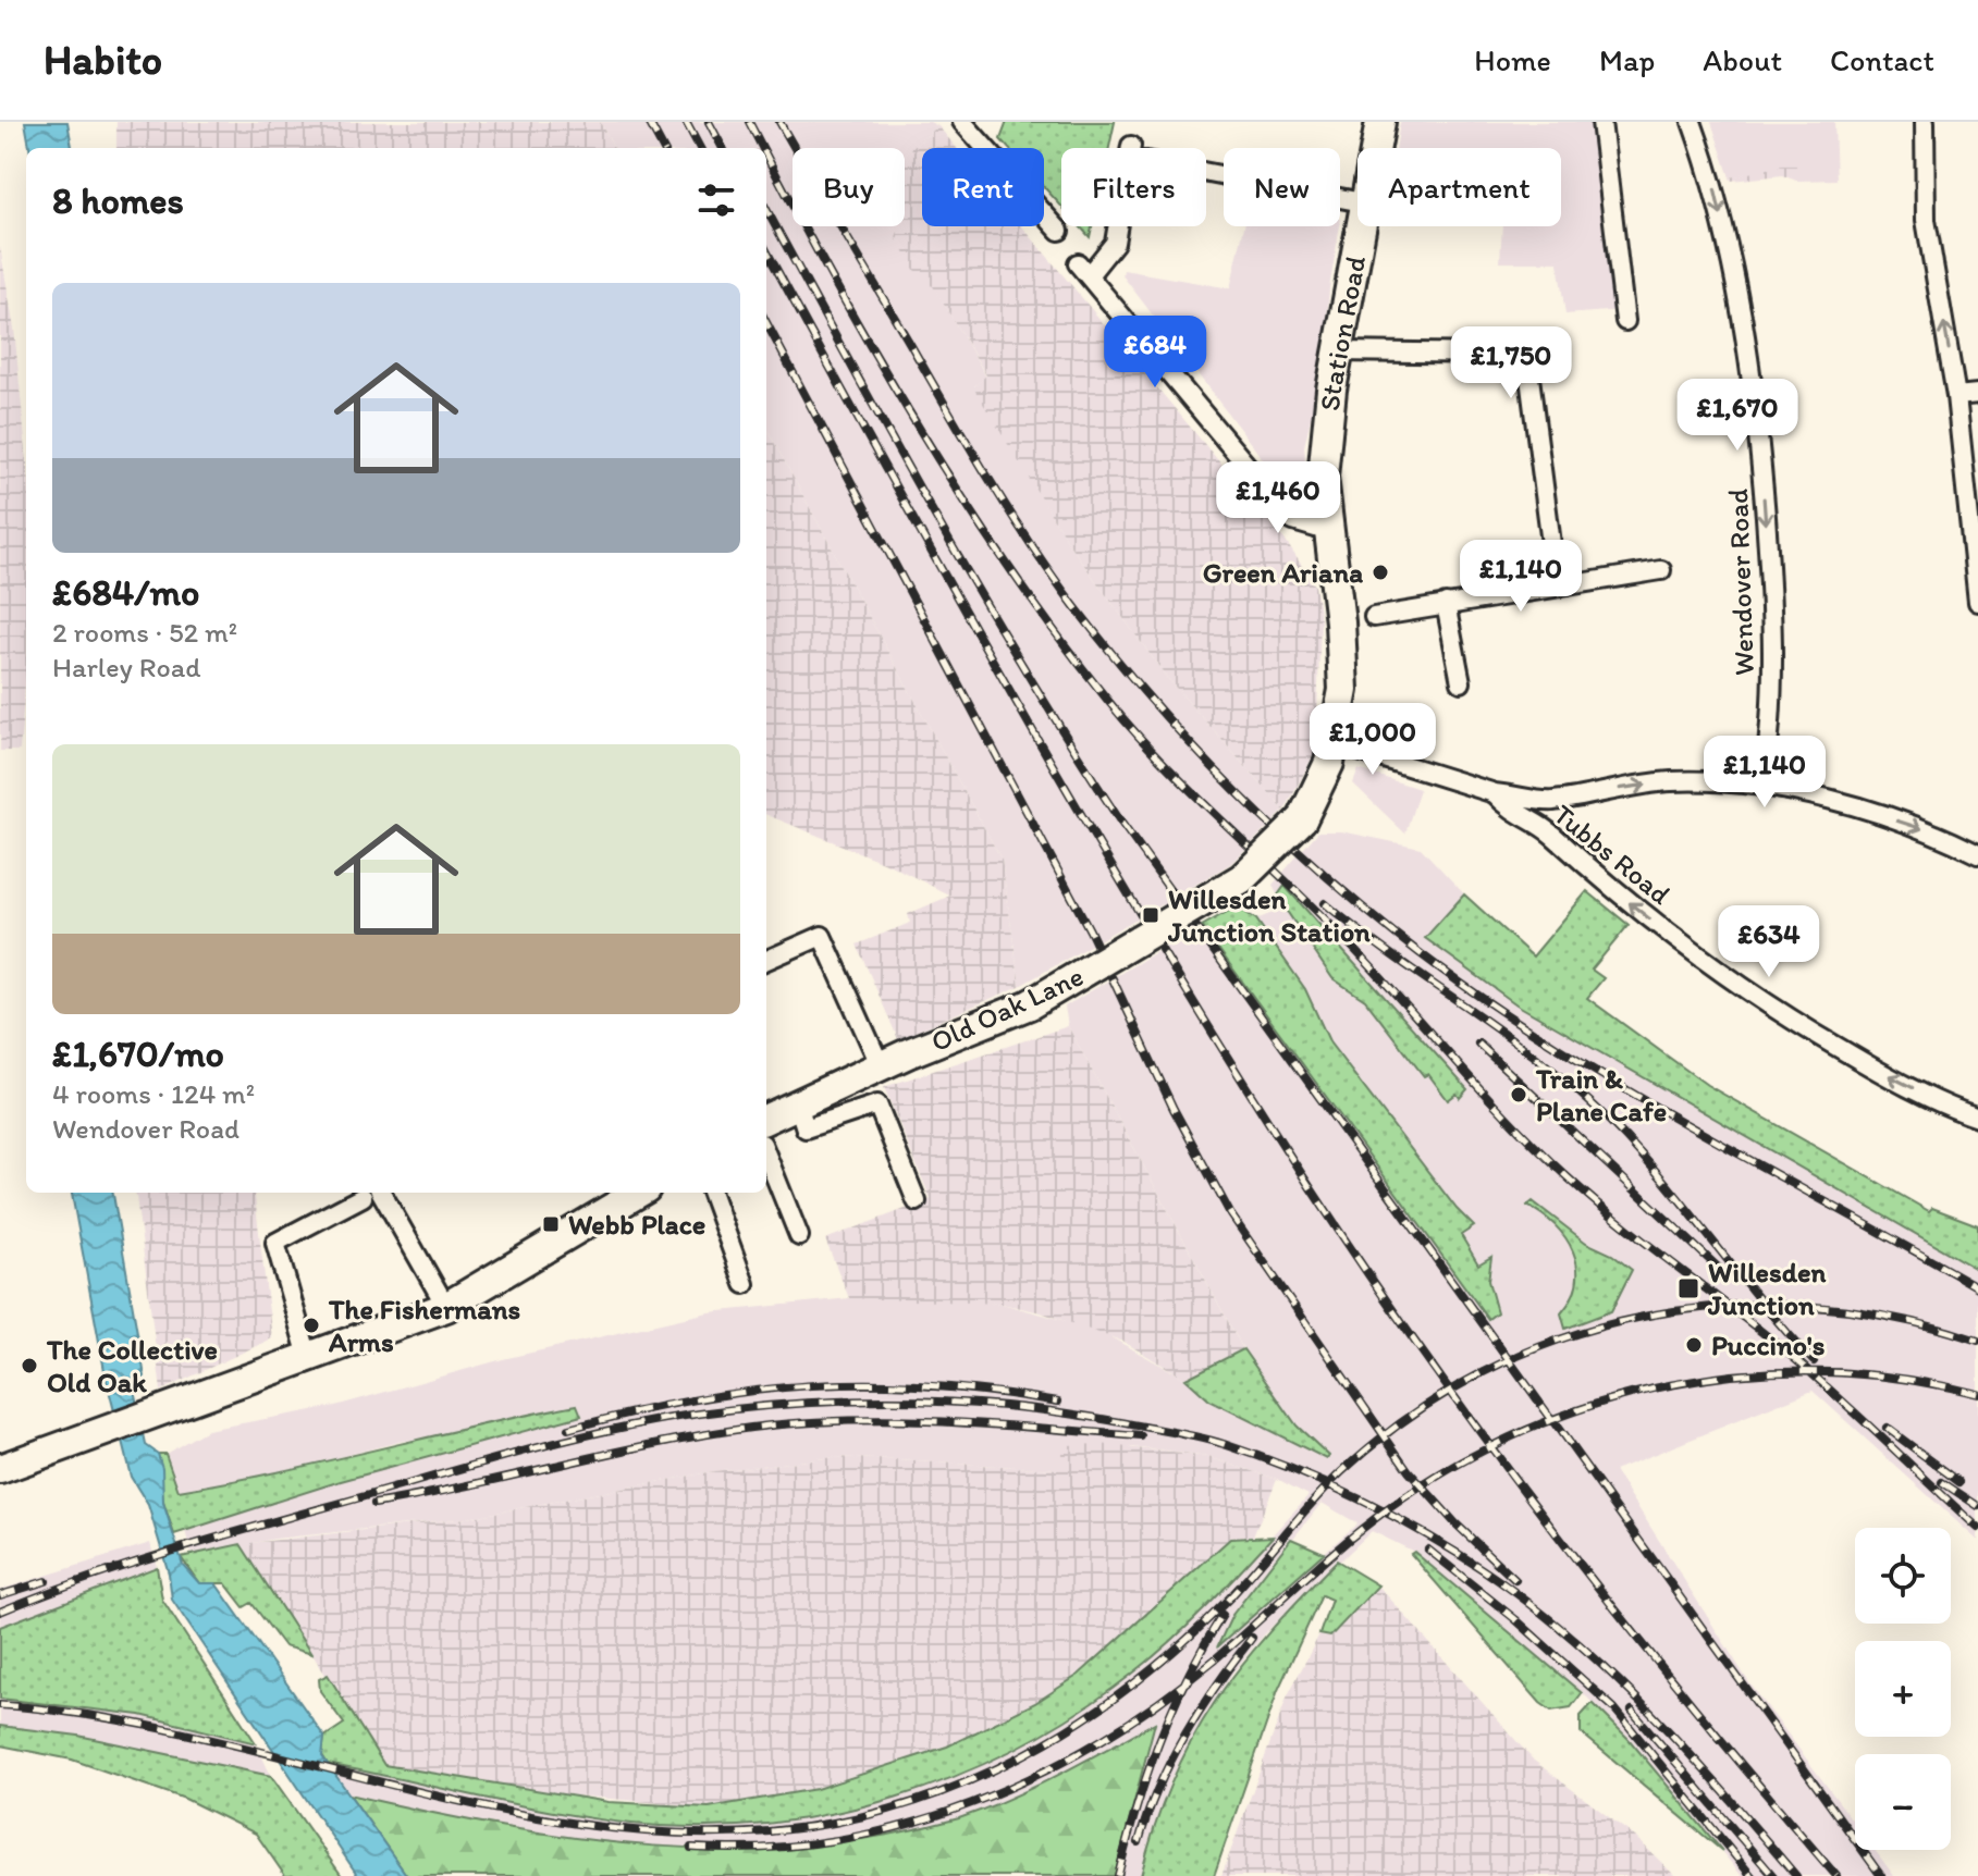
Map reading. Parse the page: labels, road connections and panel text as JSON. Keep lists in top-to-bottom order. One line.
{"streets":{"main road":["Station Road","Old Oak Lane"],"street":["Wendover Road","Tubbs Road"]},"crossings":[["Station Road","Tubbs Road"],["Station Road","Old Oak Lane"]],"one_way":["Wendover Road","Tubbs Road"],"places":{"other":["Green Ariana","Train & Plane Cafe","The Fishermans Arms","Puccino's","The Collective Old Oak"],"transit":["Willesden Junction Station","Webb Place","Willesden Junction"]},"page":{"header":"Habito","nav":["Home","Map","About","Contact"],"chip":["Buy","Rent","Filters","New","Apartment"],"heading":"8 homes","list":[{"name":"£684/mo","note":"2 rooms · 52 m² · Harley Road"},{"name":"£1,670/mo","note":"4 rooms · 124 m² · Wendover Road"}],"price":["£684","£1,750","£1,670","£1,460","£1,140","£1,000","£1,140","£634"],"map_buttons":["+","−"]}}
